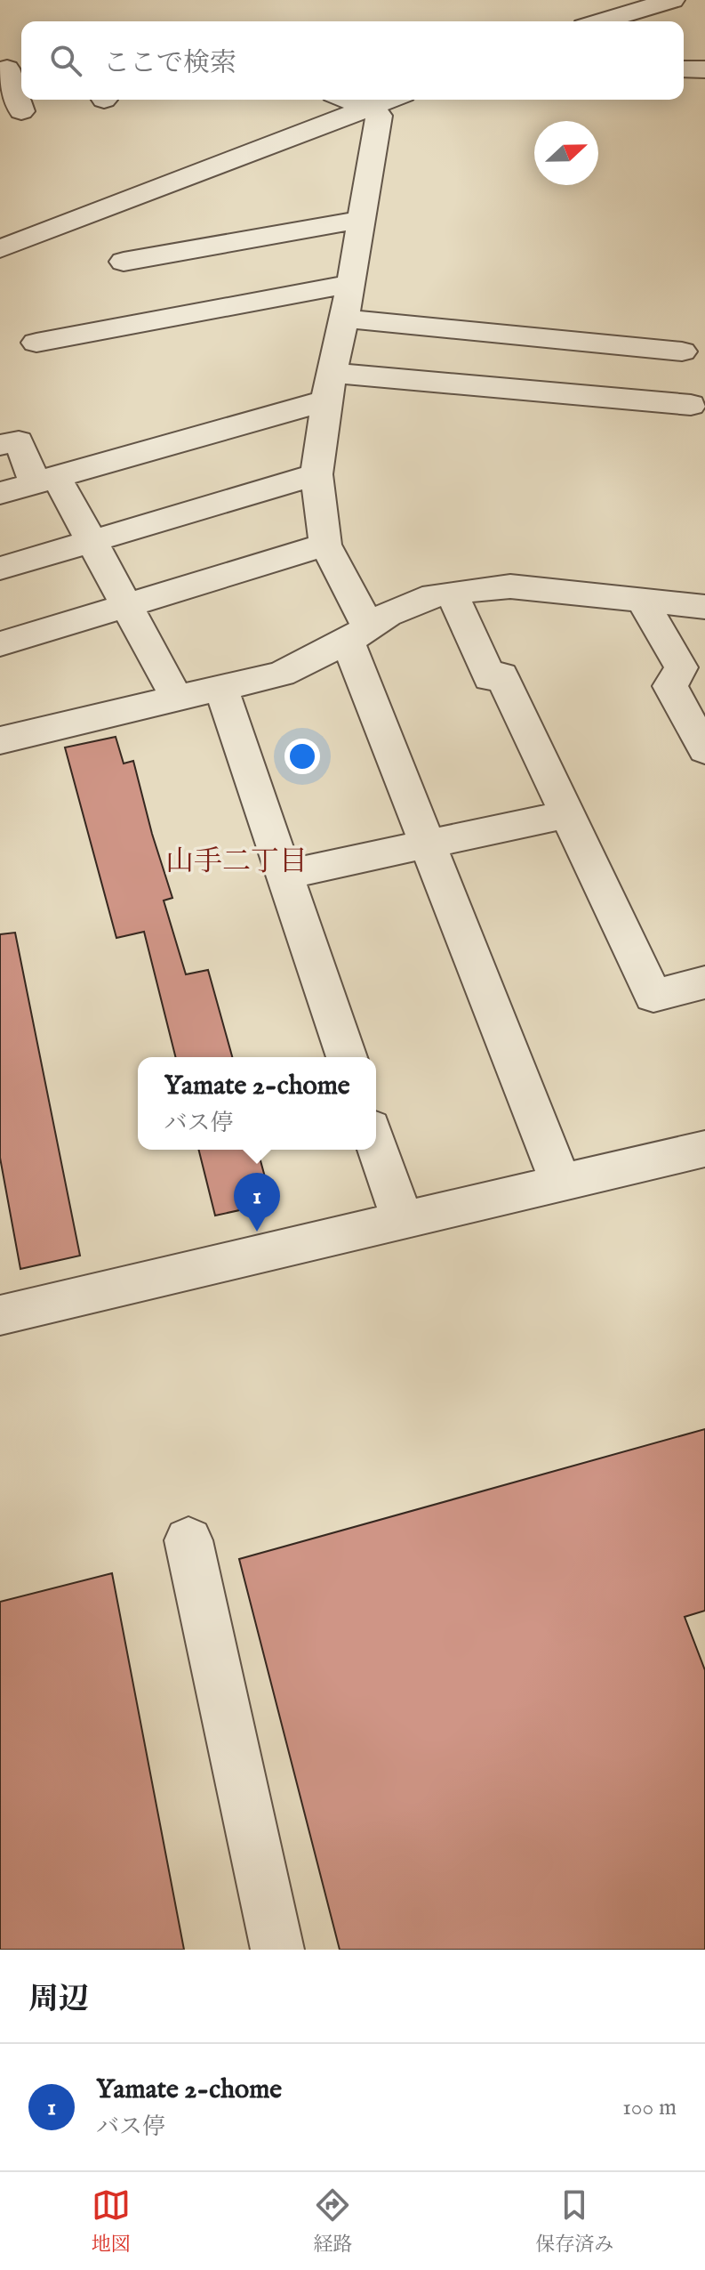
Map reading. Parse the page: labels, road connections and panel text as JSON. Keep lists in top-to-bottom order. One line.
{"districts":["山手二丁目"],"north":"right","page":{"search":"ここで検索","popup":["Yamate 2-chome","バス停"],"pins":"1","heading":"周辺","list":[{"mark":"1","name":"Yamate 2-chome","note":"バス停","value":"100 m"}],"nav":["地図","経路","保存済み"]}}
